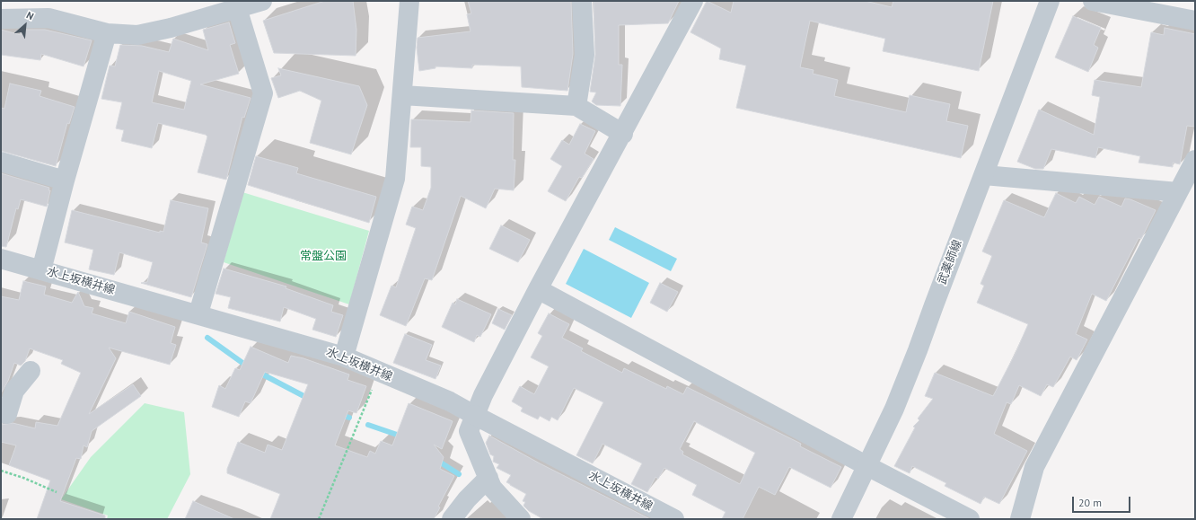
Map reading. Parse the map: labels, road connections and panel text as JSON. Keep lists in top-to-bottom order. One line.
{"streets":{"street":["武薬師線","水上坂横井線"]},"parks":["常盤公園"],"scale_bar":"20 m","north":"top right"}
